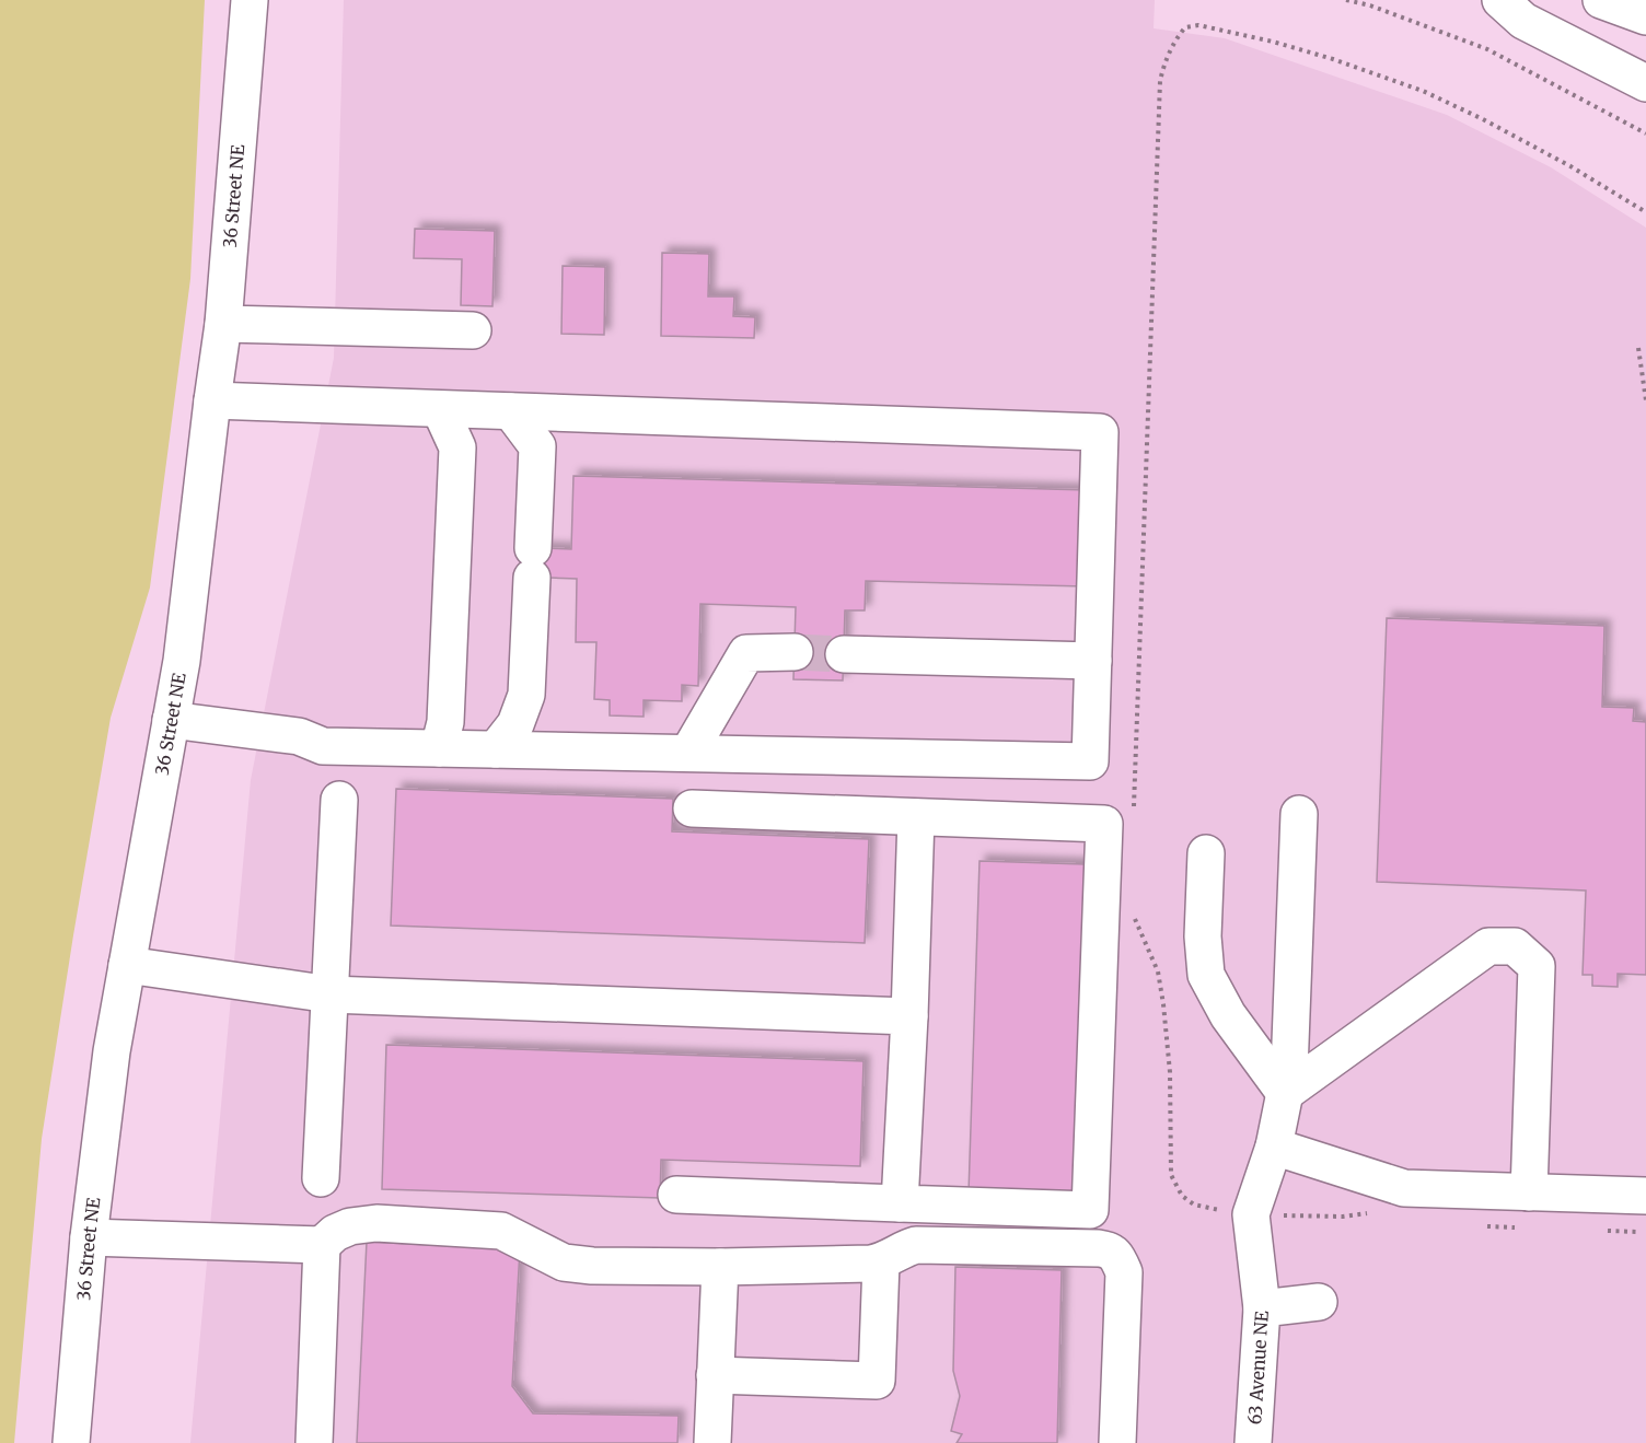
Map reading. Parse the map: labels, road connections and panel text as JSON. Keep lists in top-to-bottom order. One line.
{"streets":{"street":["36 Street NE","63 Avenue NE"]}}
